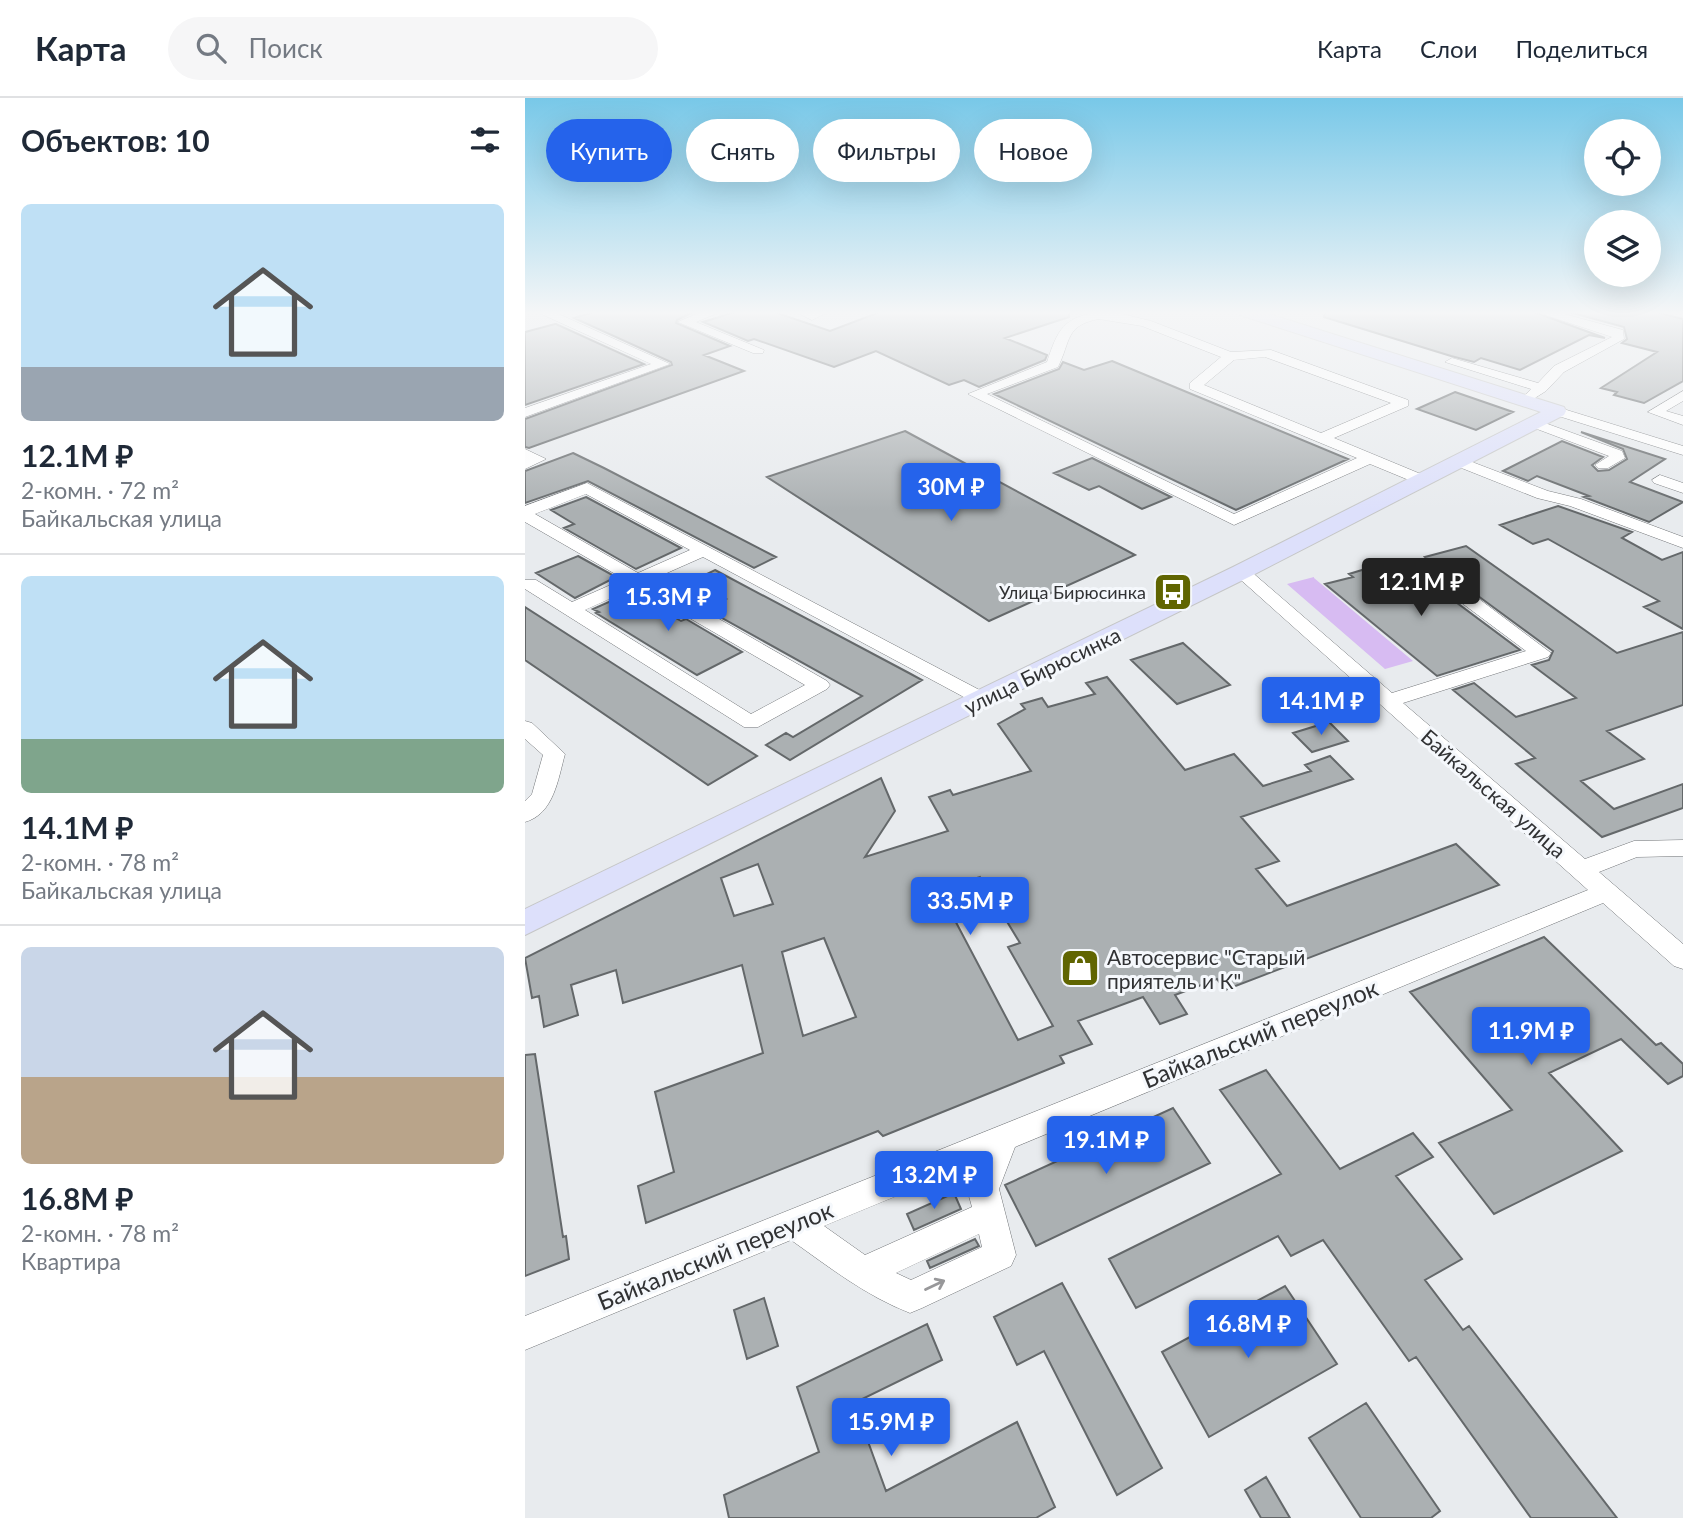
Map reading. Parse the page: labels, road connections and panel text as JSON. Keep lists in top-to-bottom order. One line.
{"streets":{"main road":["улица Бирюсинка"],"street":["Байкальская улица","Байкальский переулок"]},"crossings":[["улица Бирюсинка","Байкальская улица"],["Байкальская улица","Байкальский переулок"]],"places":{"bus stop":["Улица Бирюсинка"],"shop":["Автосервис \"Старый приятель и К\""]},"page":{"header":"Карта","search":"Поиск","nav":["Карта","Слои","Поделиться"],"heading":"Объектов: 10","chip":["Купить","Снять","Фильтры","Новое"],"list":[{"name":"12.1M ₽","note":"2-комн. · 72 m² · Байкальская улица"},{"name":"14.1M ₽","note":"2-комн. · 78 m² · Байкальская улица"},{"name":"16.8M ₽","note":"2-комн. · 78 m² · Квартира"}],"price":["30M ₽","12.1M ₽","15.3M ₽","14.1M ₽","33.5M ₽","11.9M ₽","19.1M ₽","13.2M ₽","16.8M ₽","15.9M ₽"]}}
